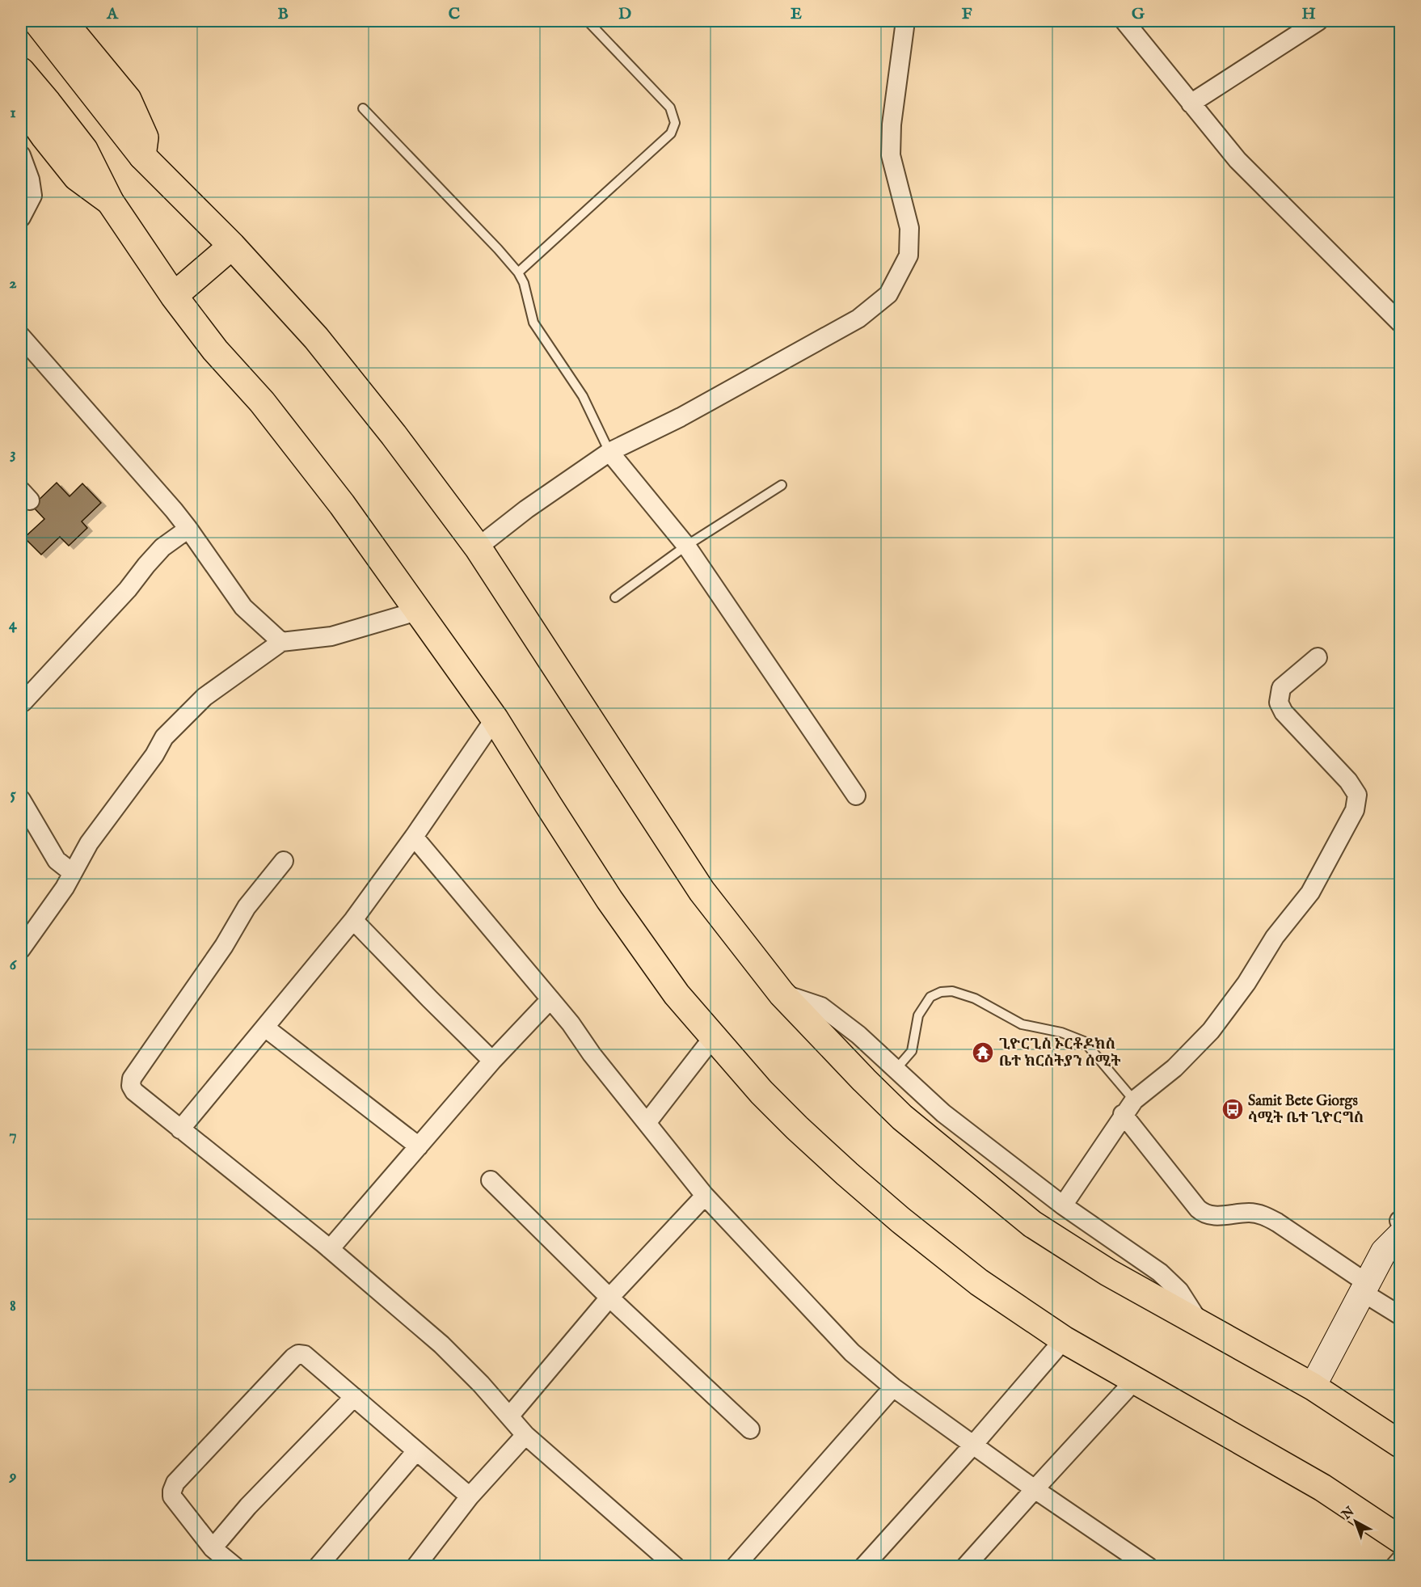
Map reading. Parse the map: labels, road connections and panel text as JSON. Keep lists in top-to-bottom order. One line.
{"places":{"temple":["ጊዮርጊስ ኦርቶዶክስ ቤተ ክርስትያን ሰሚት"],"bus stop":["Samit Bete Giorgs ሳሚት ቤተ ጊዮርግስ"]},"north":"top left","grid":{"columns":["A","B","C","D","E","F","G","H"],"rows":["1","2","3","4","5","6","7","8","9"]}}
